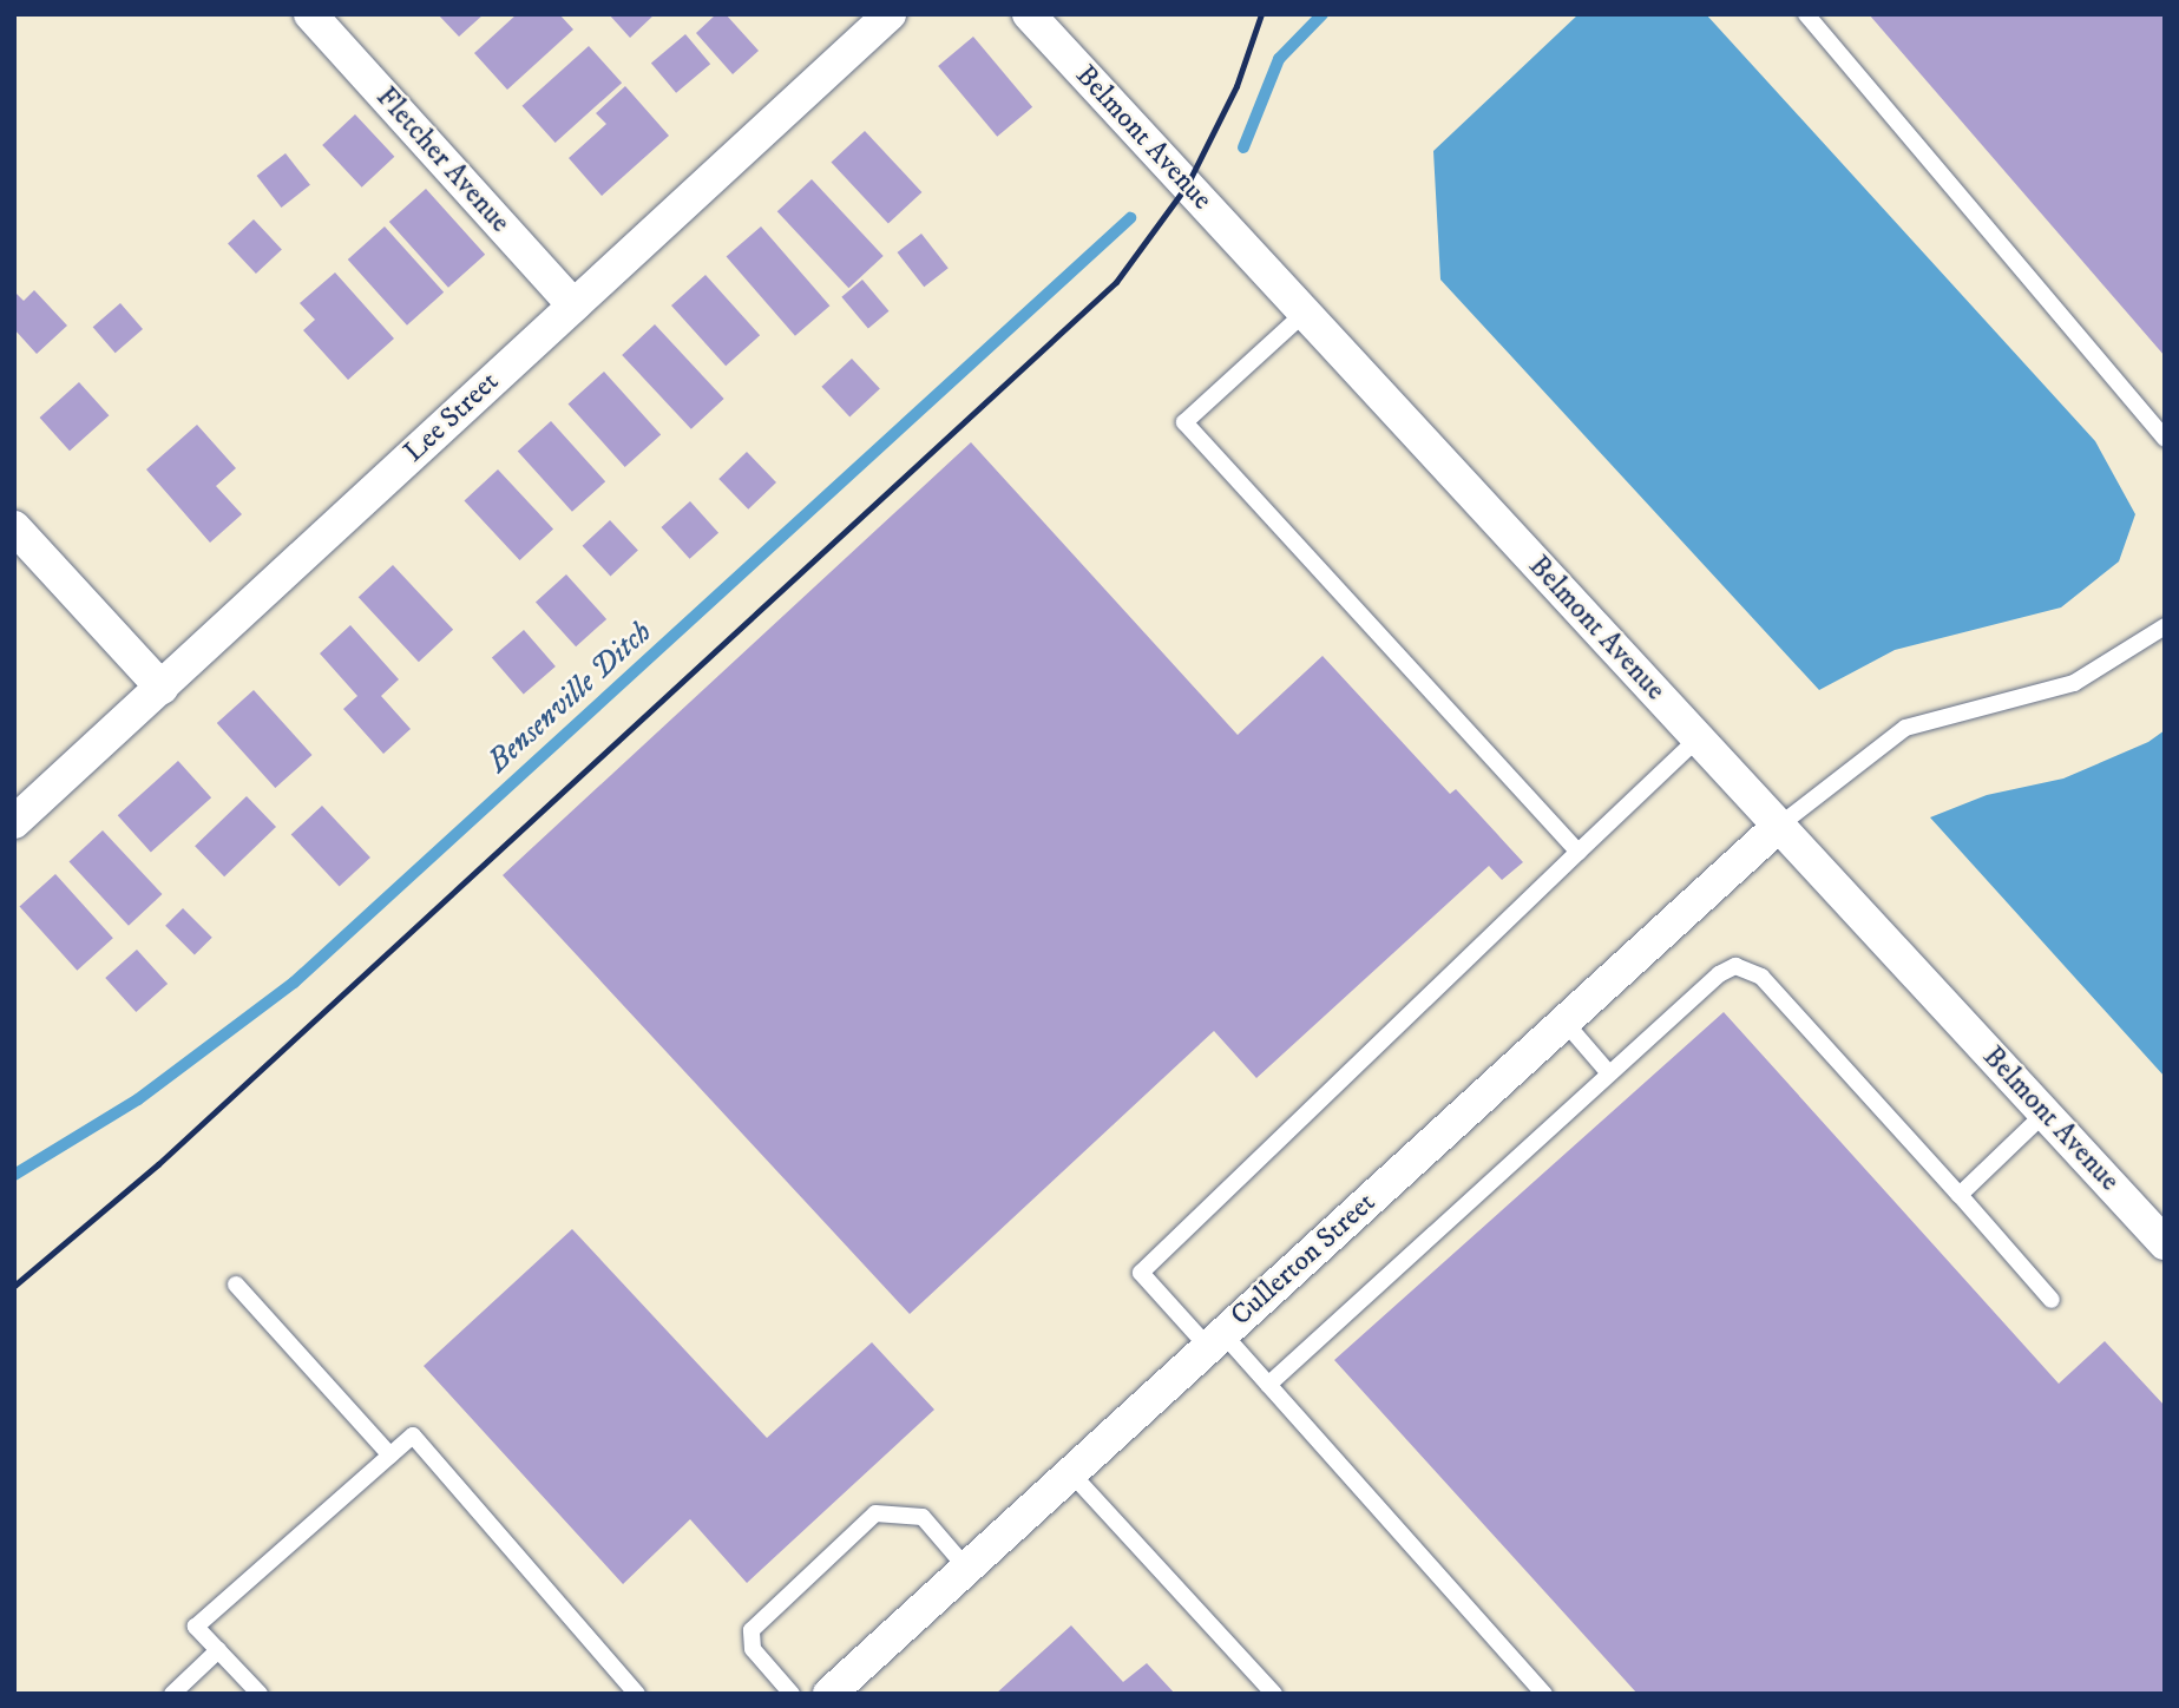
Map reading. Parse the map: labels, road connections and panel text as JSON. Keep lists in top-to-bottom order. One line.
{"streets":{"street":["Belmont Avenue","Fletcher Avenue","Lee Street","Cullerton Street"]},"crossings":[["Belmont Avenue","Cullerton Street"],["Fletcher Avenue","Lee Street"]],"water":["Bensenville Ditch"]}
